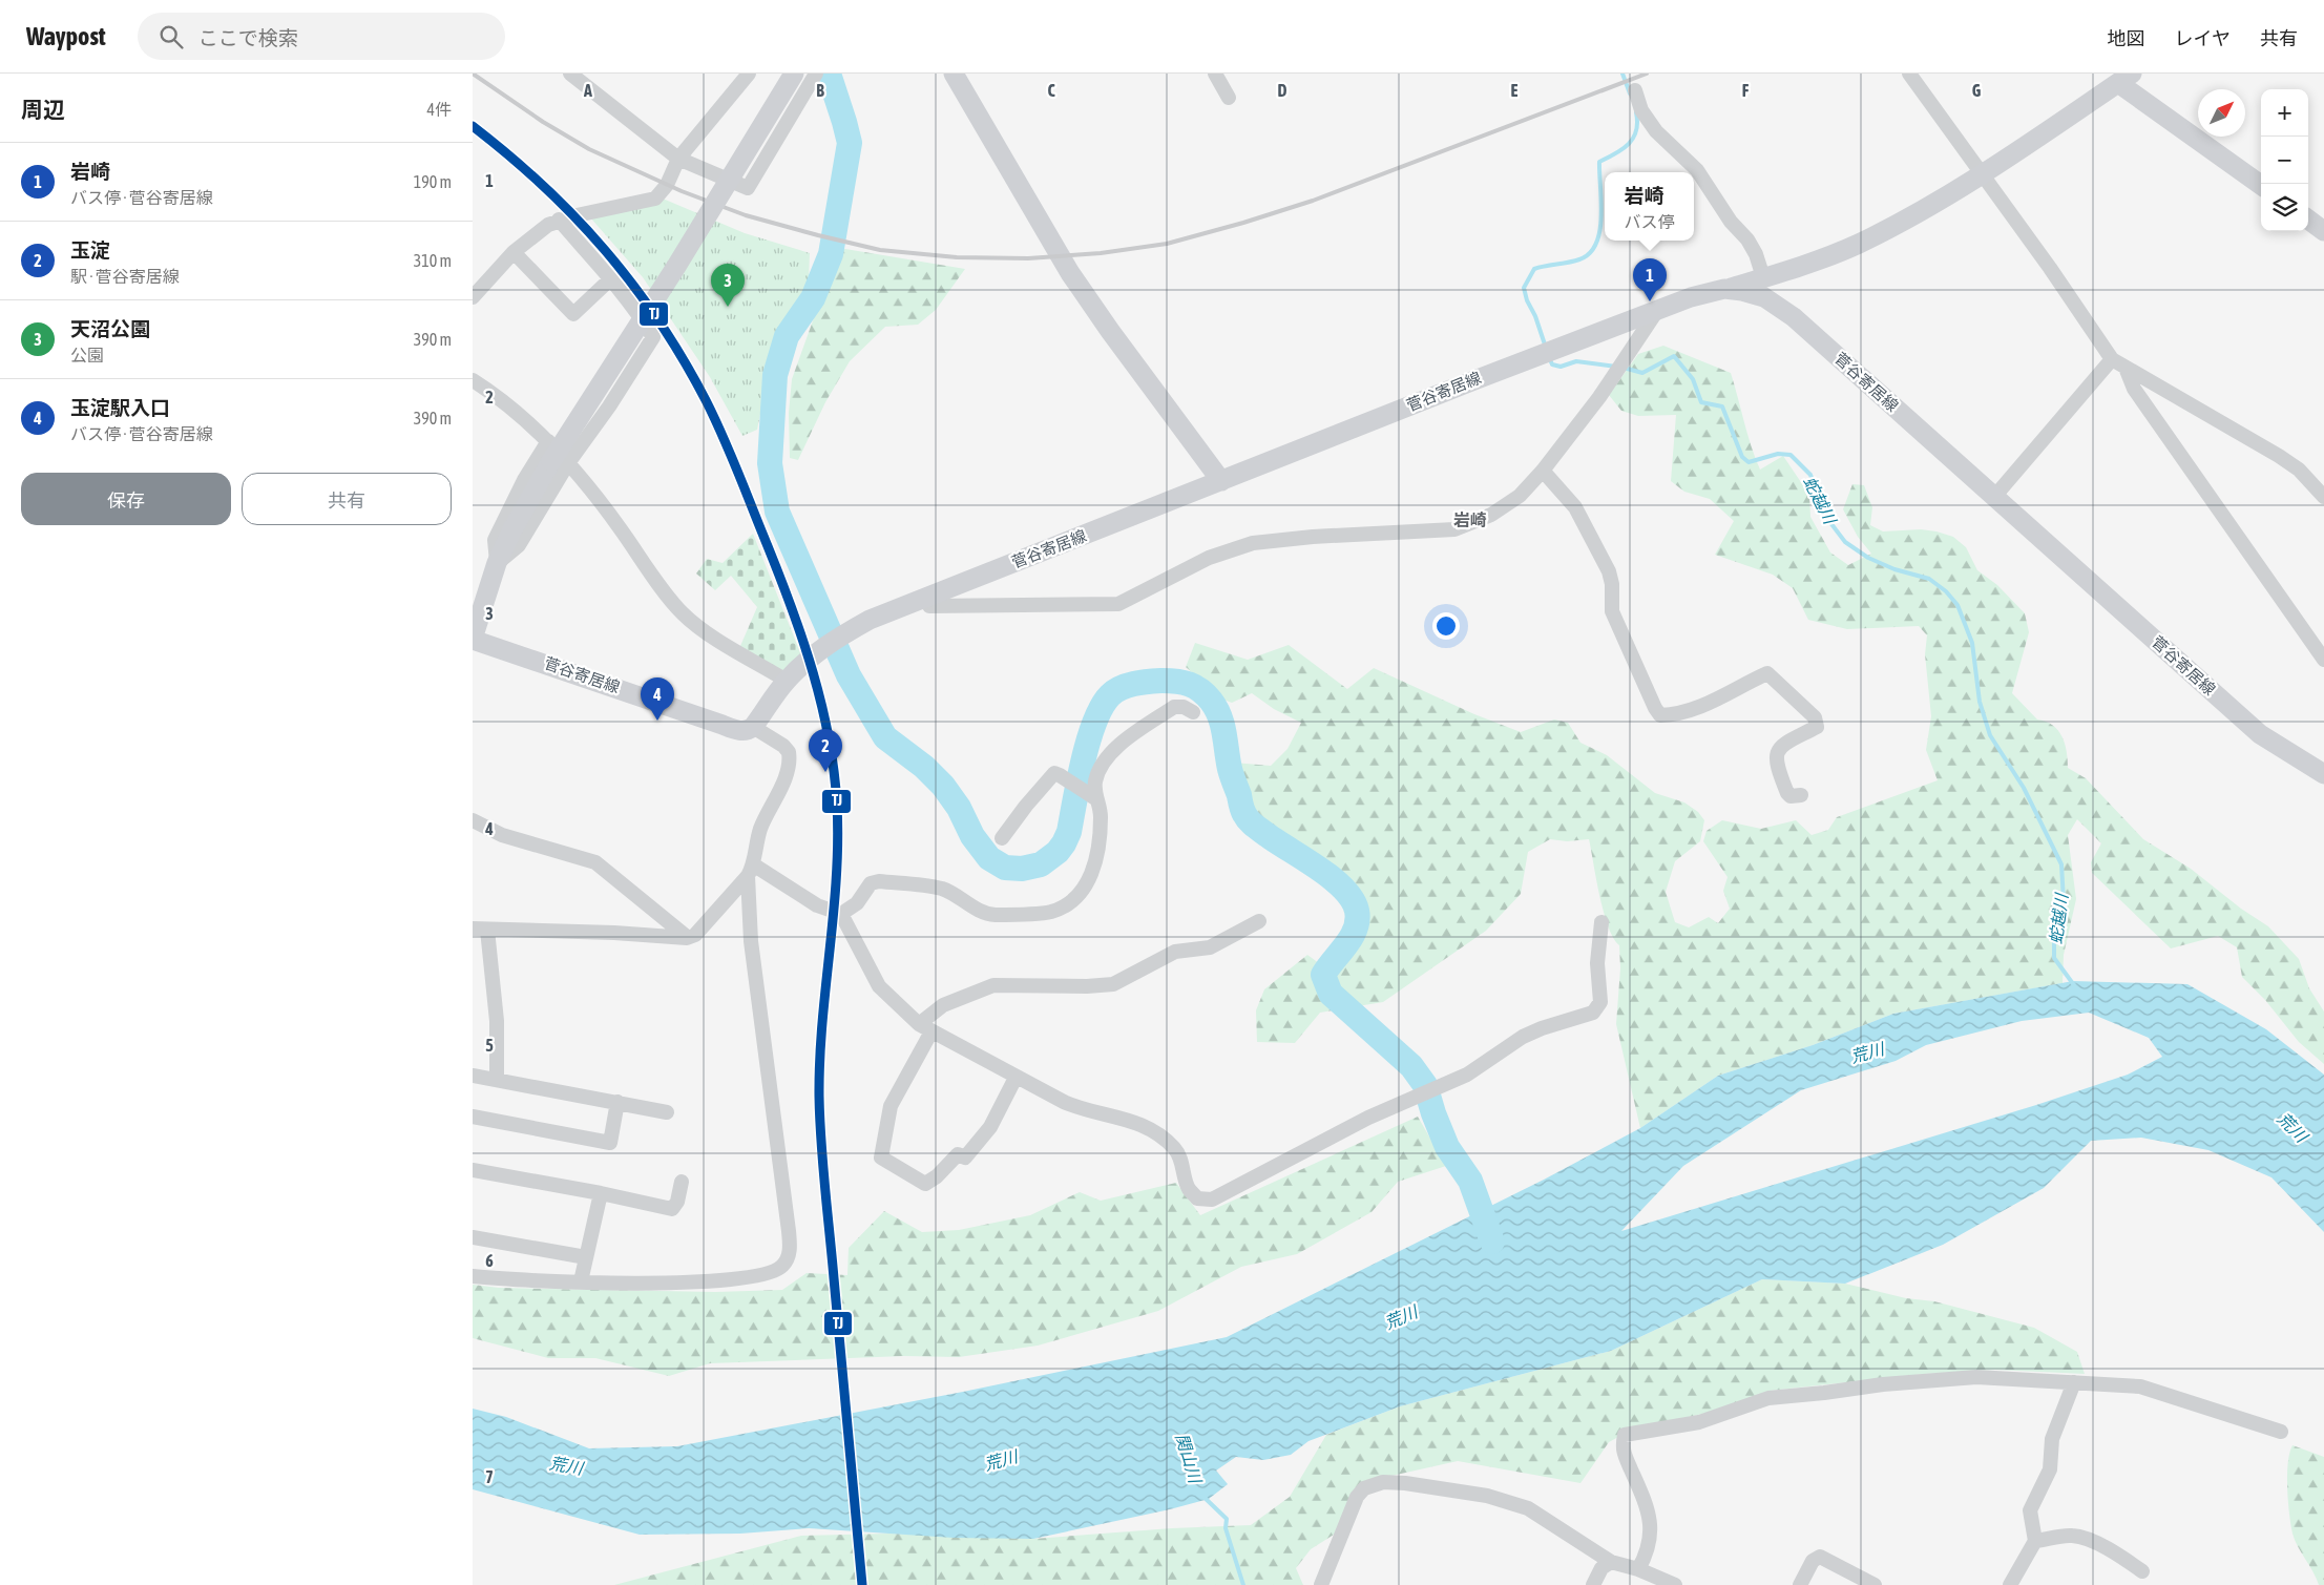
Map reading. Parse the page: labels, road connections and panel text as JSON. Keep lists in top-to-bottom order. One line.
{"streets":{"main road":["菅谷寄居線"]},"districts":["岩崎"],"water":["蛇越川","荒川","関山川"],"lines":["transit line TJ"],"north":"top right","page":{"header":"Waypost","search":"ここで検索","nav":["地図","レイヤ","共有"],"heading":["周辺","4件"],"map_buttons":["+","−"],"list":[{"mark":"1","name":"岩崎","note":"バス停 · 菅谷寄居線","value":"190 m"},{"mark":"2","name":"玉淀","note":"駅 · 菅谷寄居線","value":"310 m"},{"mark":"3","name":"天沼公園","note":"公園","value":"390 m"},{"mark":"4","name":"玉淀駅入口","note":"バス停 · 菅谷寄居線","value":"390 m"}],"popup":["岩崎","バス停"],"pins":["1","3","4","2"],"buttons":["保存","共有"]},"grid":{"columns":["A","B","C","D","E","F","G"],"rows":["1","2","3","4","5","6","7"]}}
